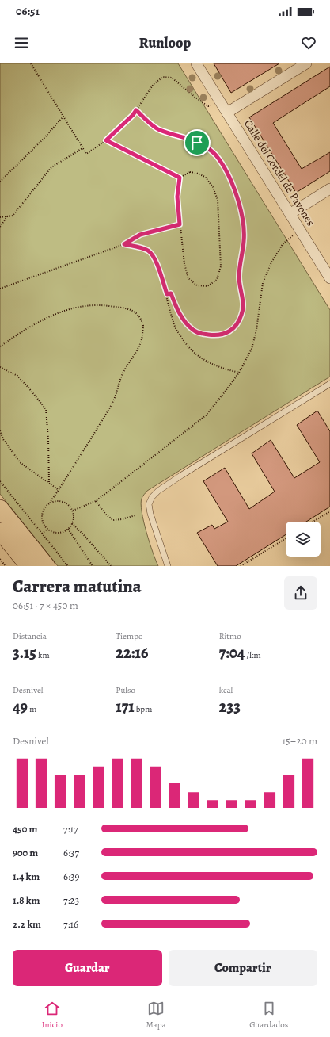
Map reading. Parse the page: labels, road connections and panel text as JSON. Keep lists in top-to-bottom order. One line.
{"streets":{"street":["Calle del Cordel de Pavones"]},"page":{"status":"06:51","header":"Runloop","heading":["Carrera matutina","06:51 · 7 × 450 m"],"stats":[["Distancia","3.15 km"],["Tiempo","22:16"],["Ritmo","7:04 /km"],["Desnivel","49 m"],["Pulso","171 bpm"],["kcal","233"]],"chart":["Desnivel","15–20 m"],"list":[{"name":"450 m","note":"7:17"},{"name":"900 m","note":"6:37"},{"name":"1.4 km","note":"6:39"},{"name":"1.8 km","note":"7:23"},{"name":"2.2 km","note":"7:16"}],"buttons":["Guardar","Compartir"],"tabs":["Inicio","Mapa","Guardados"]}}
